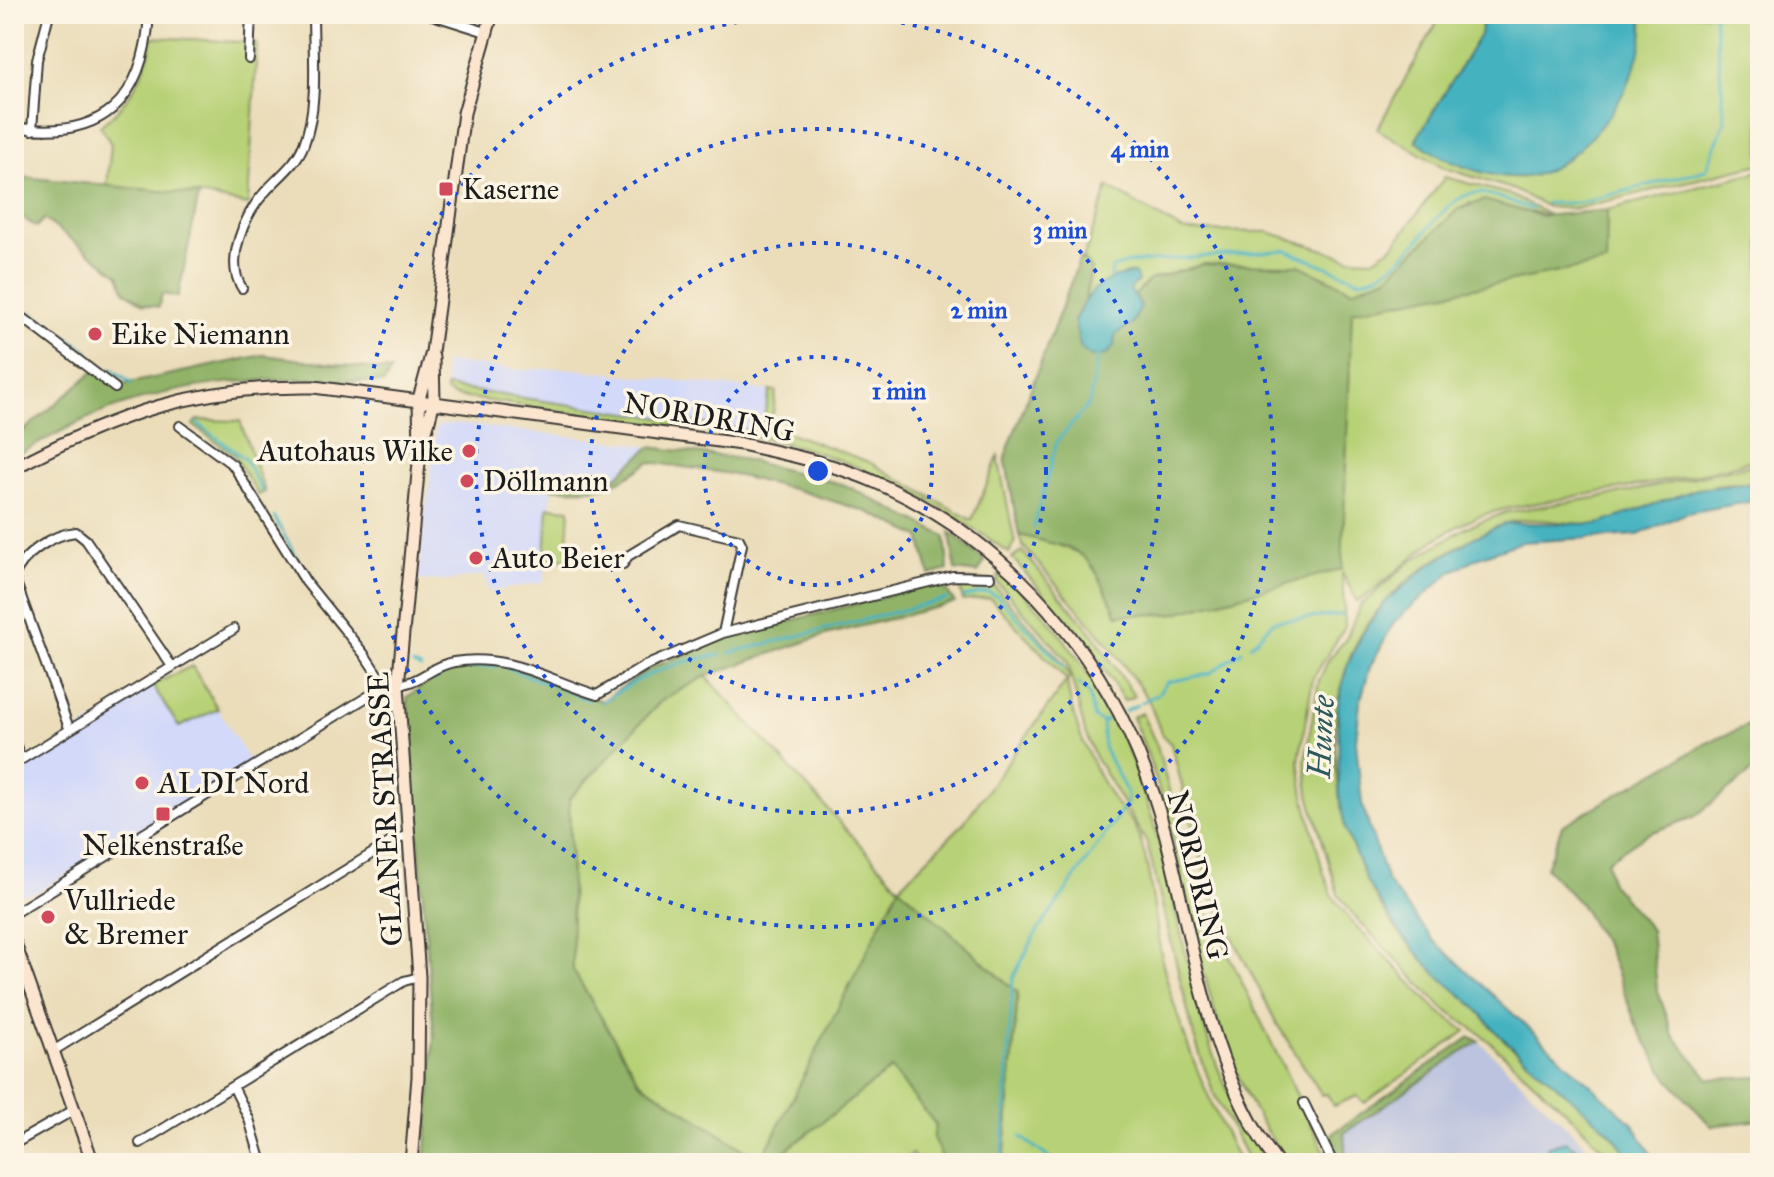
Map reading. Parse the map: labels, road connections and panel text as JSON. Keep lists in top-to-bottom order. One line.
{"streets":{"main road":["NORDRING","GLANER STRASSE"]},"crossings":[["NORDRING","GLANER STRASSE"]],"water":["Hunte"],"places":{"transit":["Kaserne","Nelkenstraße"],"other":["Eike Niemann","Autohaus Wilke","Döllmann","Auto Beier","ALDI Nord","Vullriede & Bremer"]},"rings":["4 min","3 min","2 min","1 min"]}
